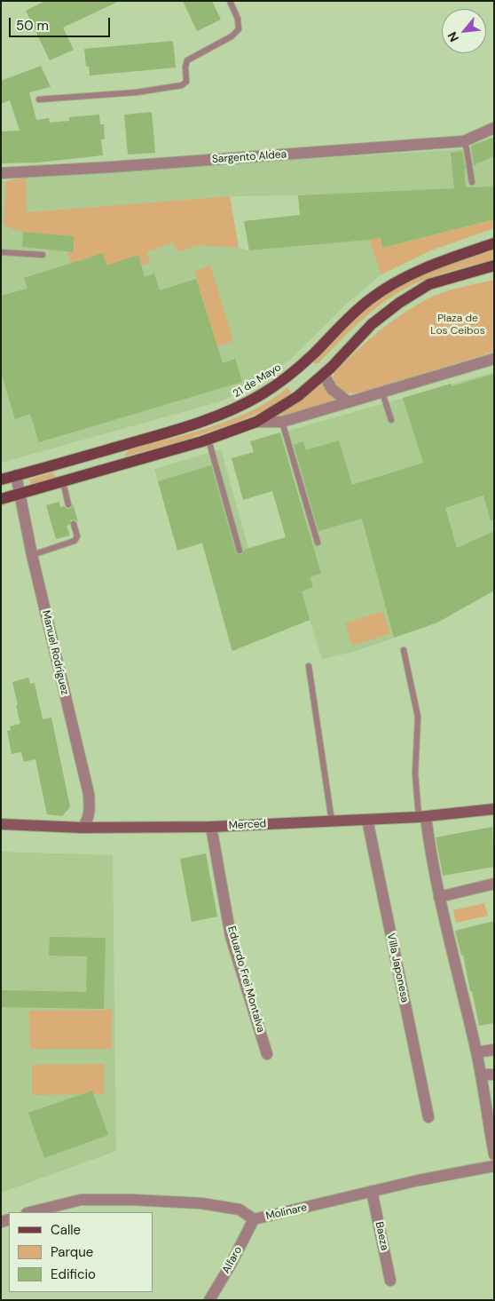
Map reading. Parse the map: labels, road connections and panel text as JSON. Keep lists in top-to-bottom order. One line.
{"streets":{"main road":["21 de Mayo","Merced"],"street":["Sargento Aldea","Manuel Rodríguez","Villa Japonesa","Eduardo Frei Montalva","Molinare","Baeza","Alfaro"]},"crossings":[["21 de Mayo","Manuel Rodríguez"],["Manuel Rodríguez","Merced"],["Merced","Villa Japonesa"],["Merced","Eduardo Frei Montalva"],["Molinare","Baeza"],["Molinare","Alfaro"]],"parks":["Plaza de Los Ceibos"],"legend":["Calle","Parque","Edificio"],"scale_bar":"50 m","north":"bottom left"}
